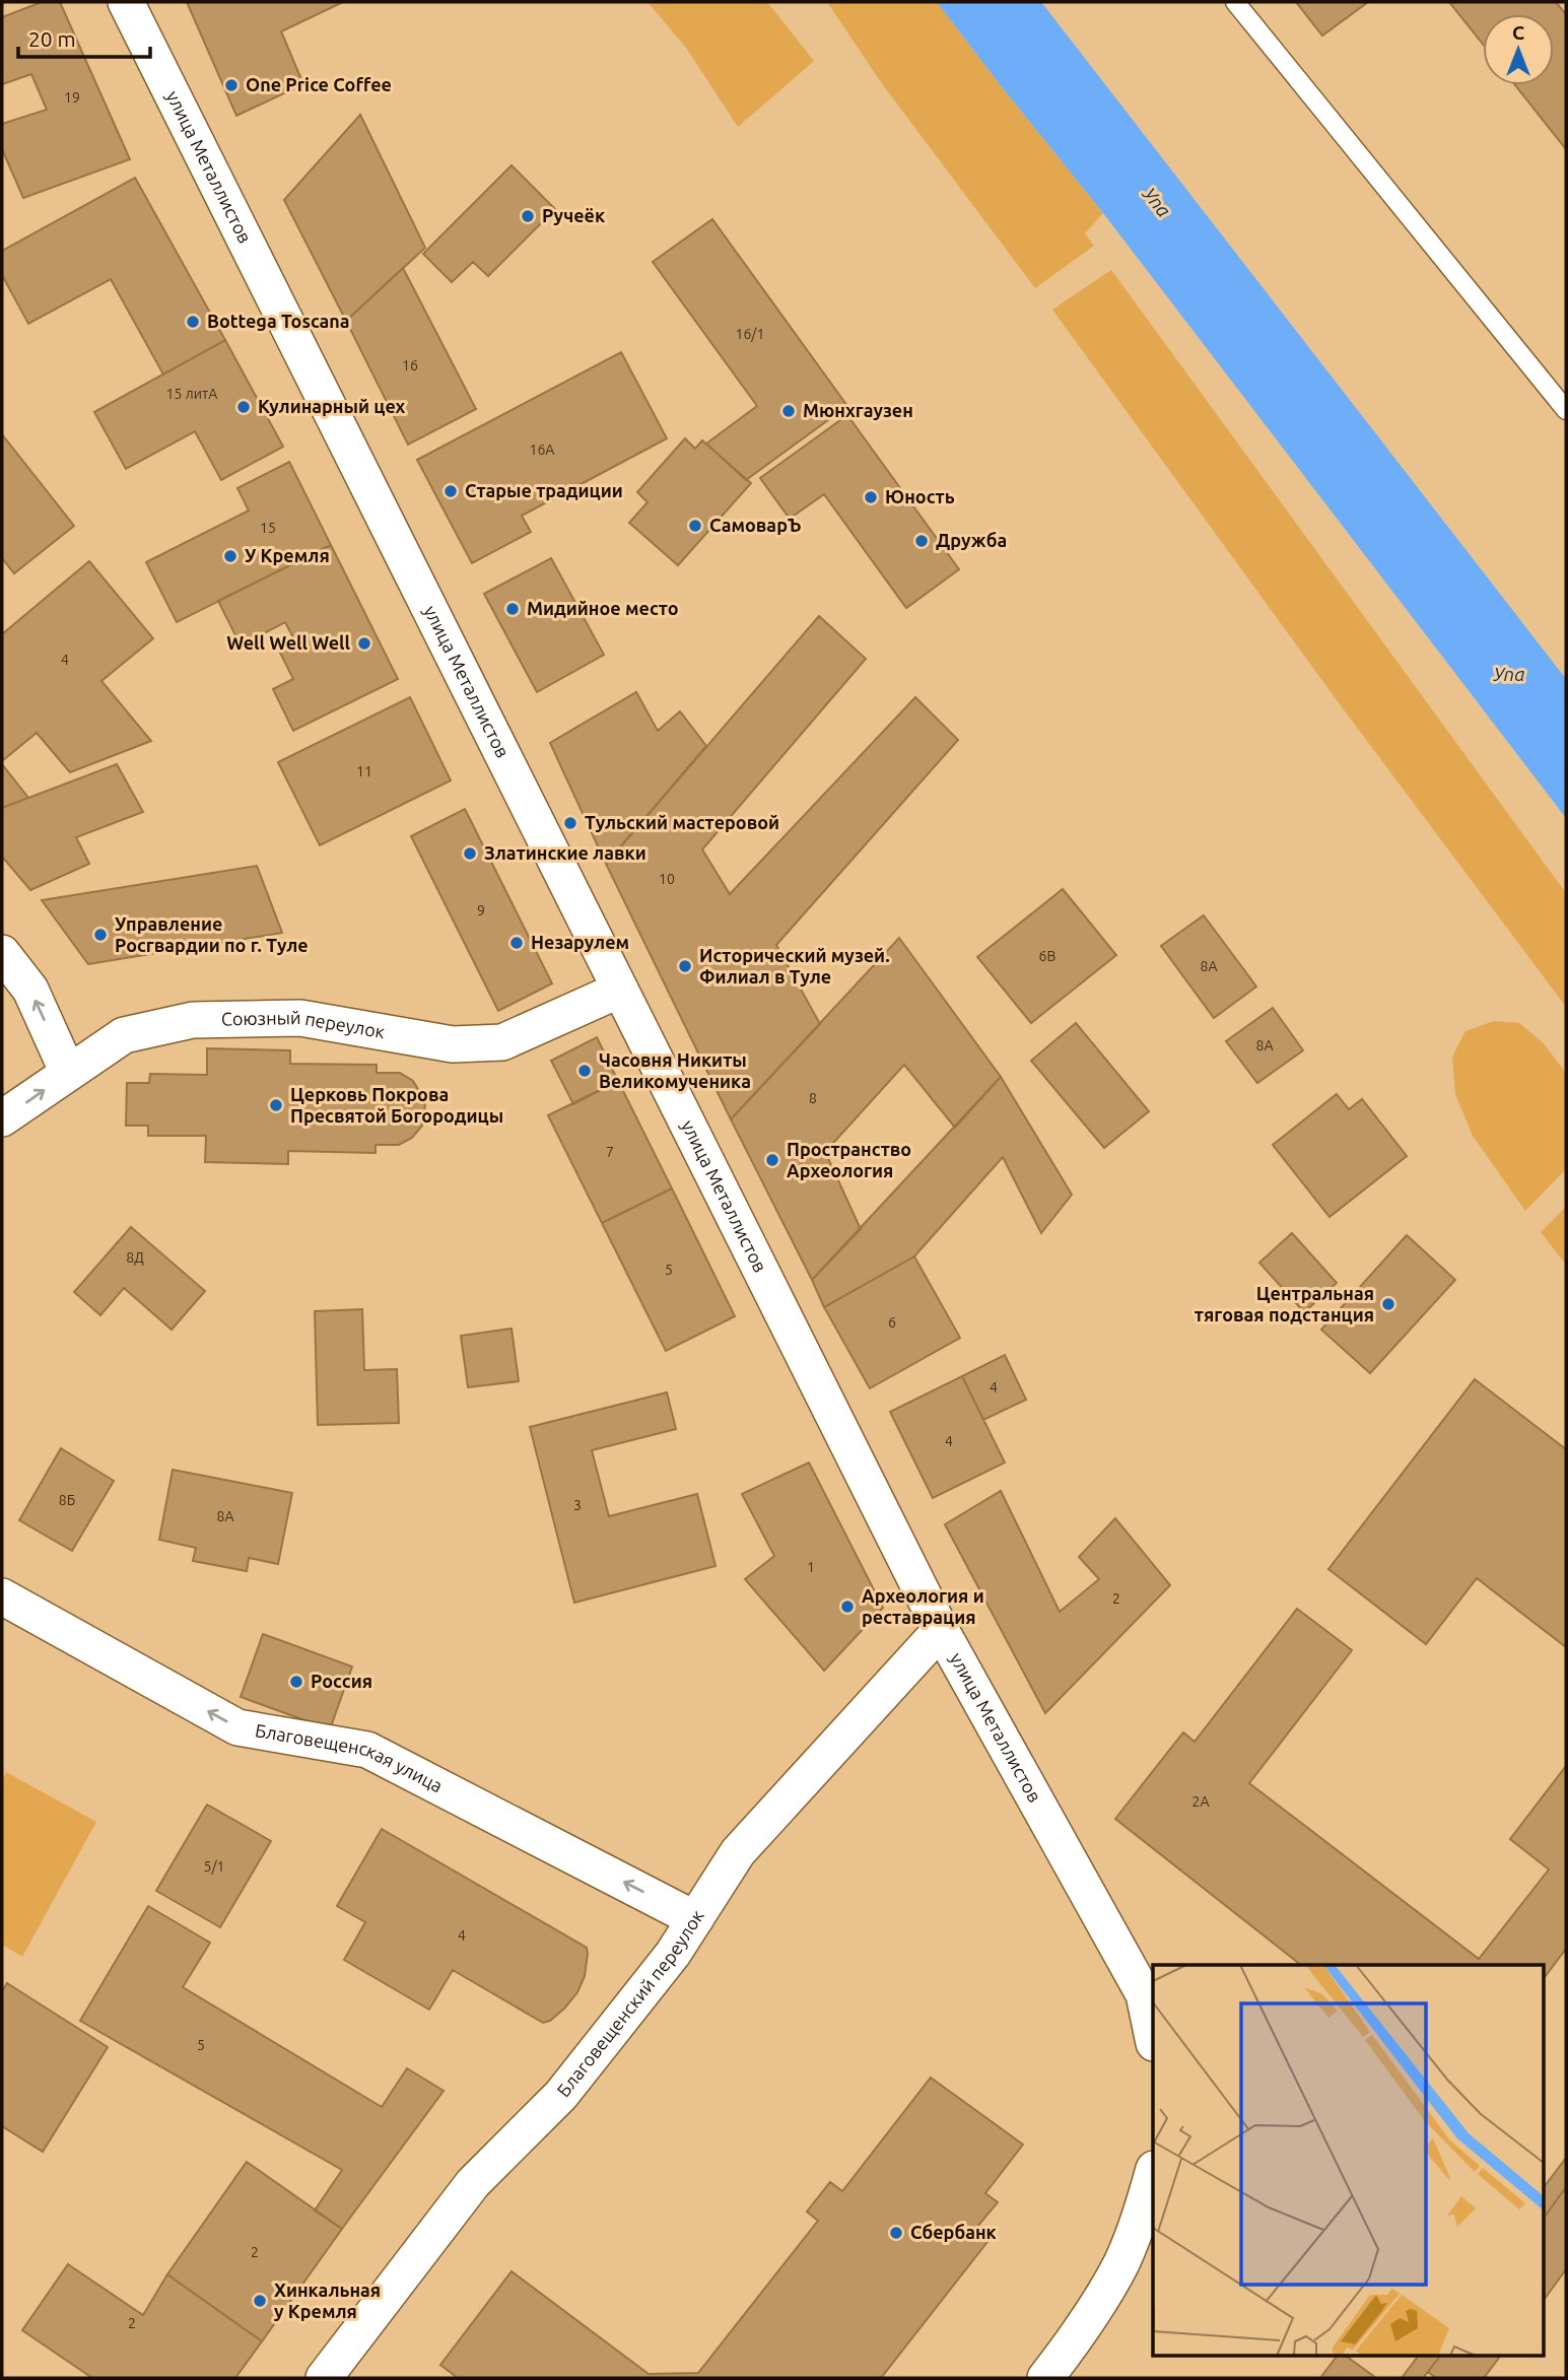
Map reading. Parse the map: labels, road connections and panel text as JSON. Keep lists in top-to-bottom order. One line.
{"streets":{"street":["улица Металлистов","Союзный переулок","Благовещенская улица","Благовещенский переулок"]},"crossings":[["улица Металлистов","Союзный переулок"],["улица Металлистов","Благовещенский переулок"],["Благовещенская улица","Благовещенский переулок"]],"one_way":["Благовещенская улица"],"water":["Упа"],"places":["One Price Coffee","Ручеёк","Bottega Toscana","Кулинарный цех","Мюнхгаузен","Старые традиции","Юность","СамоварЪ","Дружба","У Кремля","Мидийное место","Well Well Well","Тульский мастеровой","Златинские лавки","Управление Росгвардии по г. Туле","Незарулем","Исторический музей. Филиал в Туле","Часовня Никиты Великомученика","Церковь Покрова Пресвятой Богородицы","Пространство Археология","Центральная тяговая подстанция","Археология и реставрация","Россия","Сбербанк","Хинкальная у Кремля"],"house_numbers":["19","16/1","16","15 литА","16А","15","4","11","10","9","6В","8А","8А","8","7","8Д","5","6","4","4","8Б","3","8А","1","2","2А","5/1","4","5","2","2"],"scale_bar":"20 m","north":"top"}
